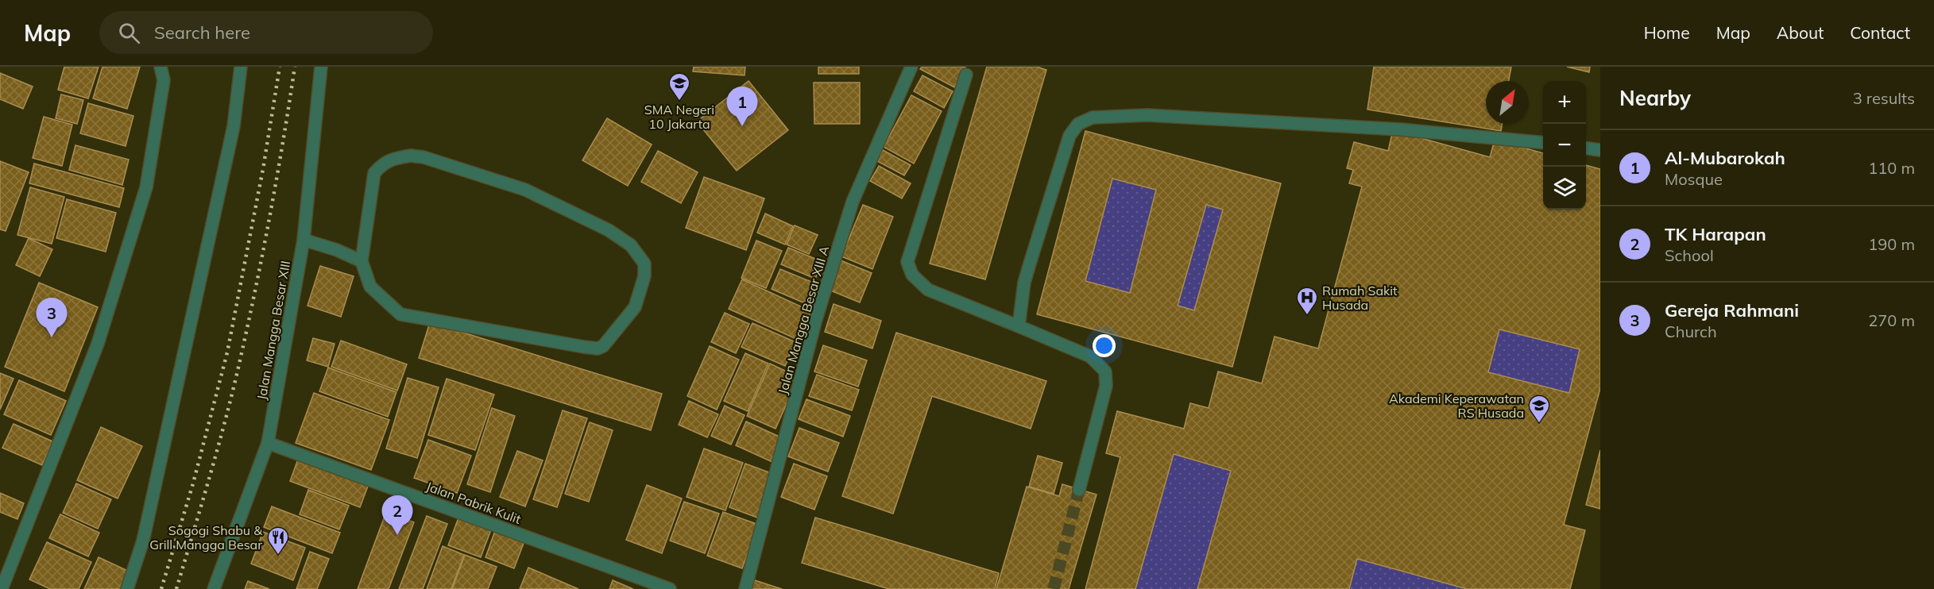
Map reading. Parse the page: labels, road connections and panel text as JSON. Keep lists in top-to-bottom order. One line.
{"streets":{"street":["Jalan Mangga Besar XIII A","Jalan Mangga Besar XIII","Jalan Pabrik Kulit"]},"crossings":[["Jalan Mangga Besar XIII","Jalan Pabrik Kulit"]],"places":{"school or university":["SMA Negeri 10 Jakarta","Akademi Keperawatan RS Husada"],"hospital":["Rumah Sakit Husada"],"restaurant":["Sogogi Shabu & Grill Mangga Besar"]},"north":"top right","page":{"header":"Map","search":"Search here","nav":["Home","Map","About","Contact"],"heading":["Nearby","3 results"],"map_buttons":["+","−"],"pins":["1","3","2"],"list":[{"mark":"1","name":"Al-Mubarokah","note":"Mosque","value":"110 m"},{"mark":"2","name":"TK Harapan","note":"School","value":"190 m"},{"mark":"3","name":"Gereja Rahmani","note":"Church","value":"270 m"}]}}
